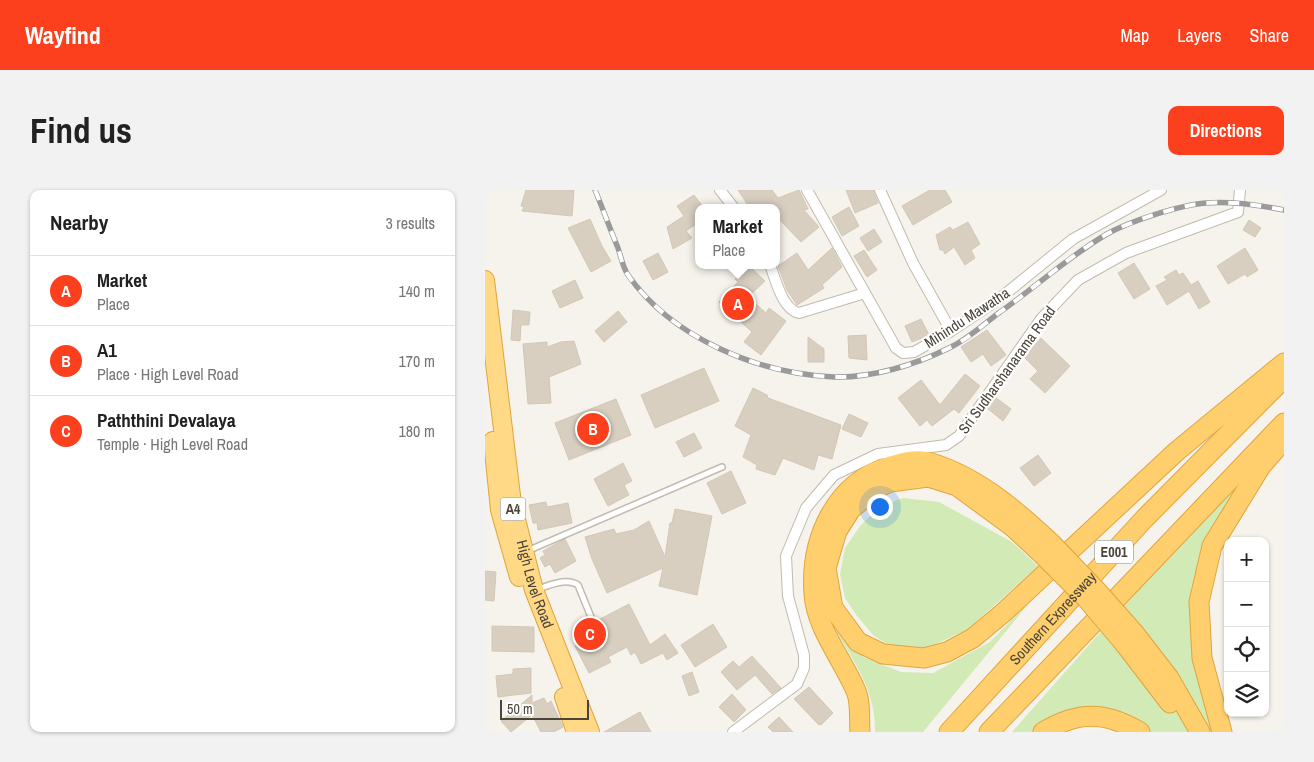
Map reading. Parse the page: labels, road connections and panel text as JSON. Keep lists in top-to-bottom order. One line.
{"streets":{"highway":["A4","E001","High Level Road","Southern Expressway"],"street":["Mihindu Mawatha","Sri Sudharshanarama Road"]},"scale_bar":"50 m","page":{"header":"Wayfind","nav":["Map","Layers","Share"],"buttons":"Directions","title":"Find us","heading":["Nearby","3 results"],"popup":["Market","Place"],"list":[{"mark":"A","name":"Market","note":"Place","value":"140 m"},{"mark":"B","name":"A1","note":"Place · High Level Road","value":"170 m"},{"mark":"C","name":"Paththini Devalaya","note":"Temple · High Level Road","value":"180 m"}],"pins":["A","B","C"],"map_buttons":["+","−"],"scale":"50 m"}}
